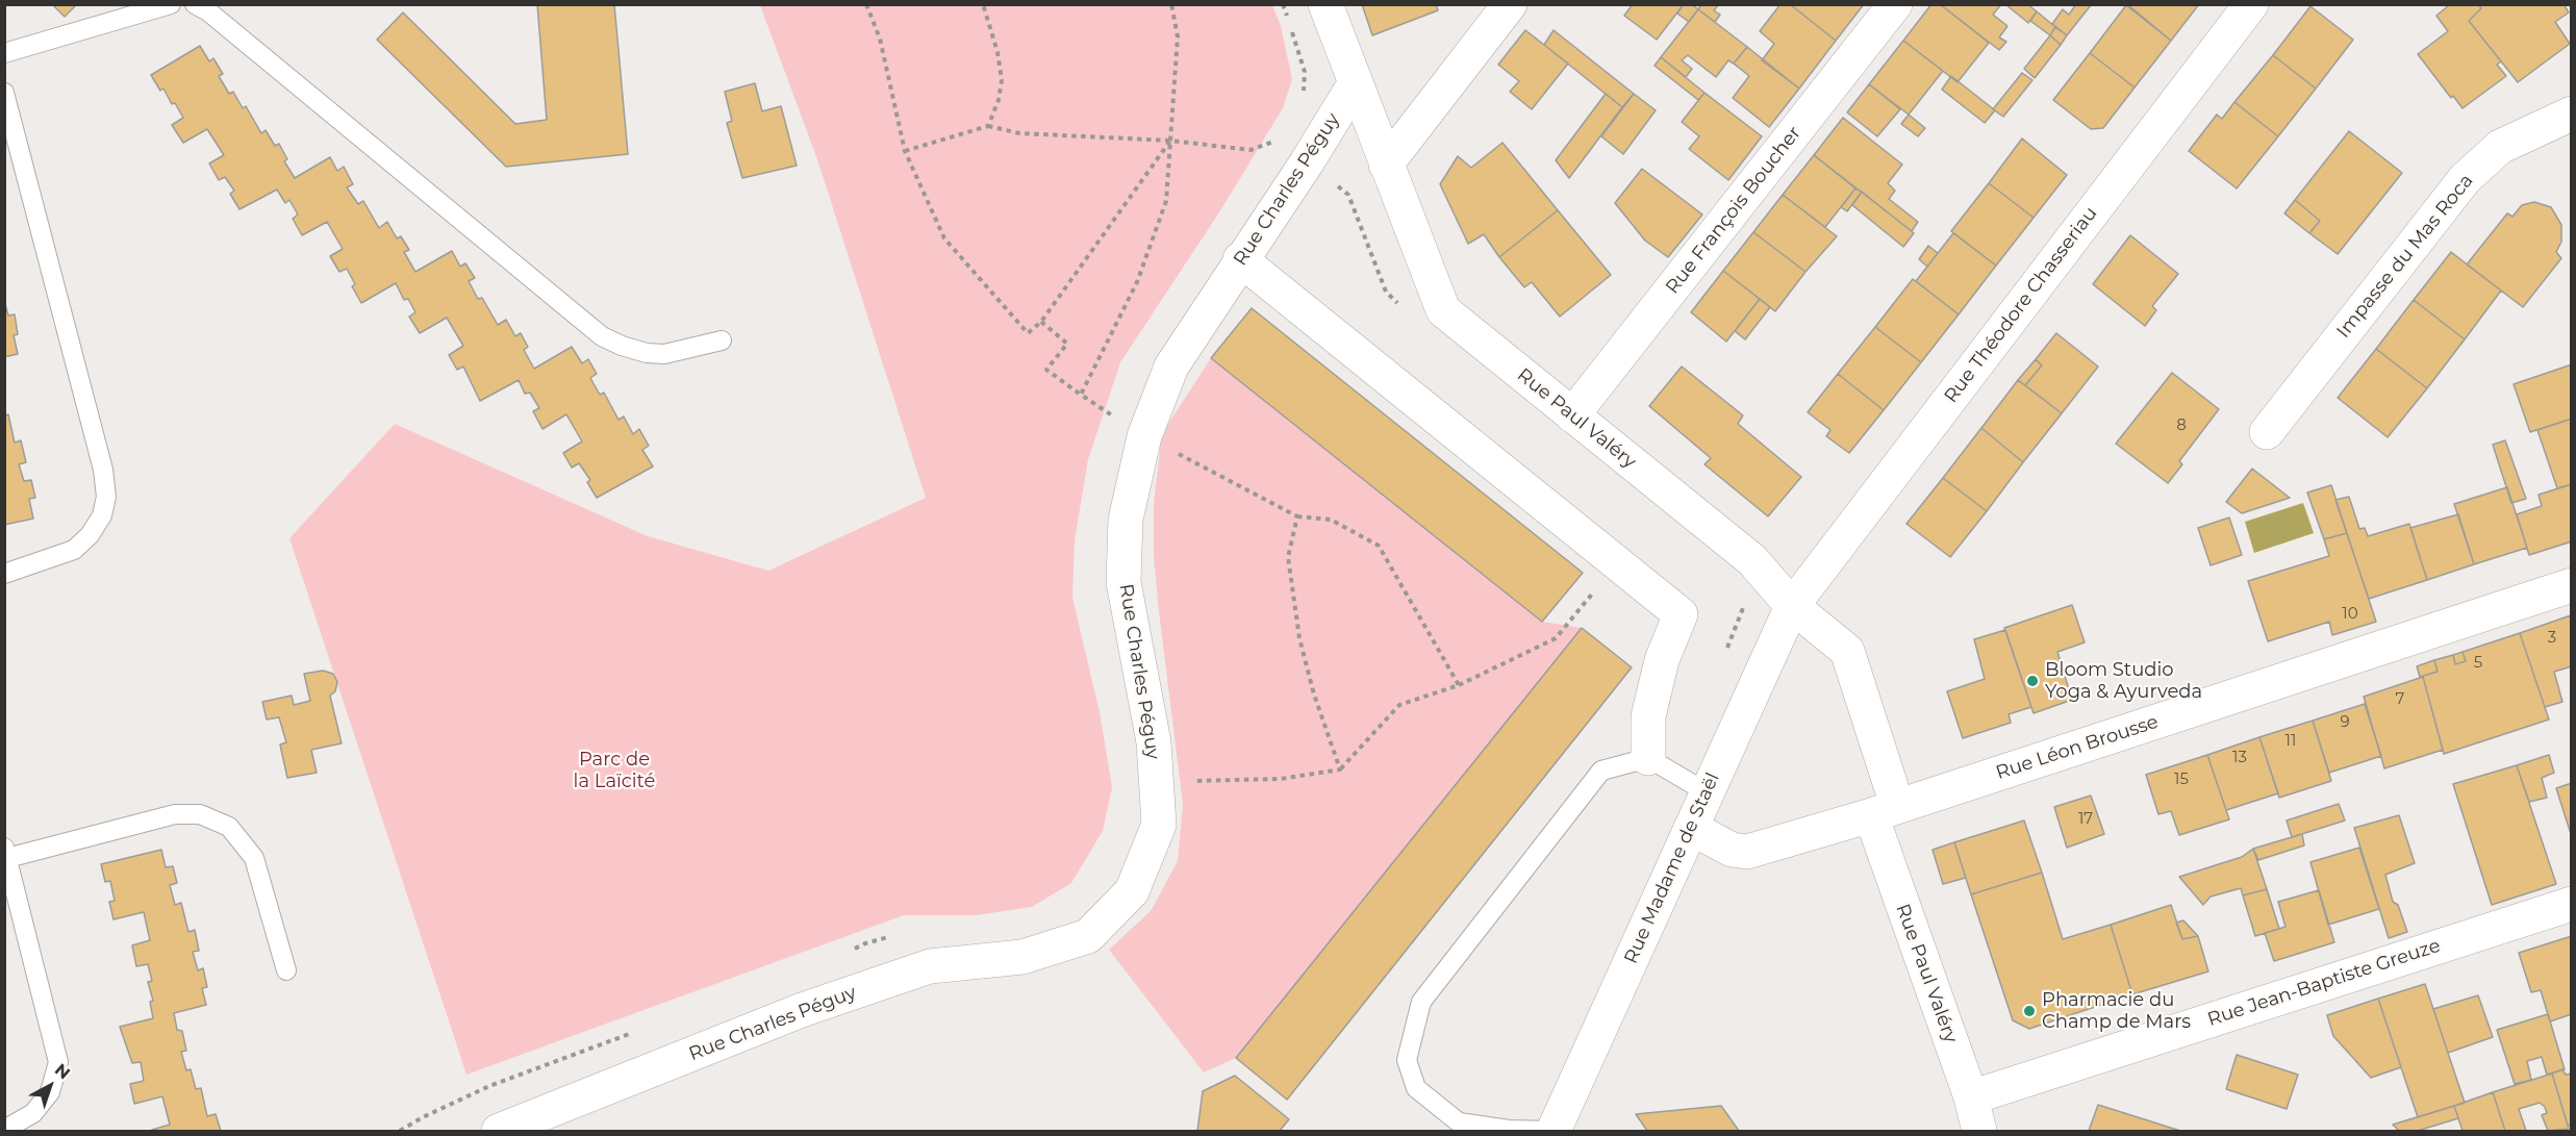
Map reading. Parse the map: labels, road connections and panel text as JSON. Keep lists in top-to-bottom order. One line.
{"streets":{"street":["Rue Charles Péguy","Rue François Boucher","Impasse du Mas Roca","Rue Théodore Chasseriau","Rue Paul Valéry","Rue Léon Brousse","Rue Madame de Staël","Rue Jean-Baptiste Greuze"]},"crossings":[["Rue Charles Péguy","Rue Paul Valéry"],["Rue François Boucher","Rue Paul Valéry"],["Rue Théodore Chasseriau","Rue Paul Valéry"],["Rue Théodore Chasseriau","Rue Madame de Staël"],["Rue Paul Valéry","Rue Léon Brousse"],["Rue Paul Valéry","Rue Madame de Staël"],["Rue Paul Valéry","Rue Jean-Baptiste Greuze"],["Rue Léon Brousse","Rue Madame de Staël"]],"parks":["Parc de la Laïcité"],"places":["Bloom Studio Yoga & Ayurveda","Pharmacie du Champ de Mars"],"house_numbers":["8","10","3","5","7","9","11","13","15","17"],"north":"top right"}
